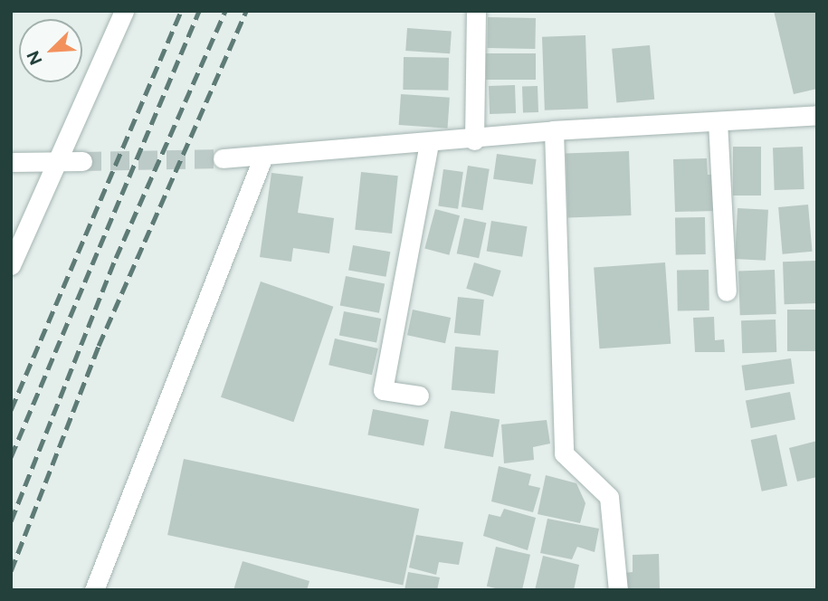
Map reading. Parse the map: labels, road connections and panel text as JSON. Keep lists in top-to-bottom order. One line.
{"north":"bottom left"}
